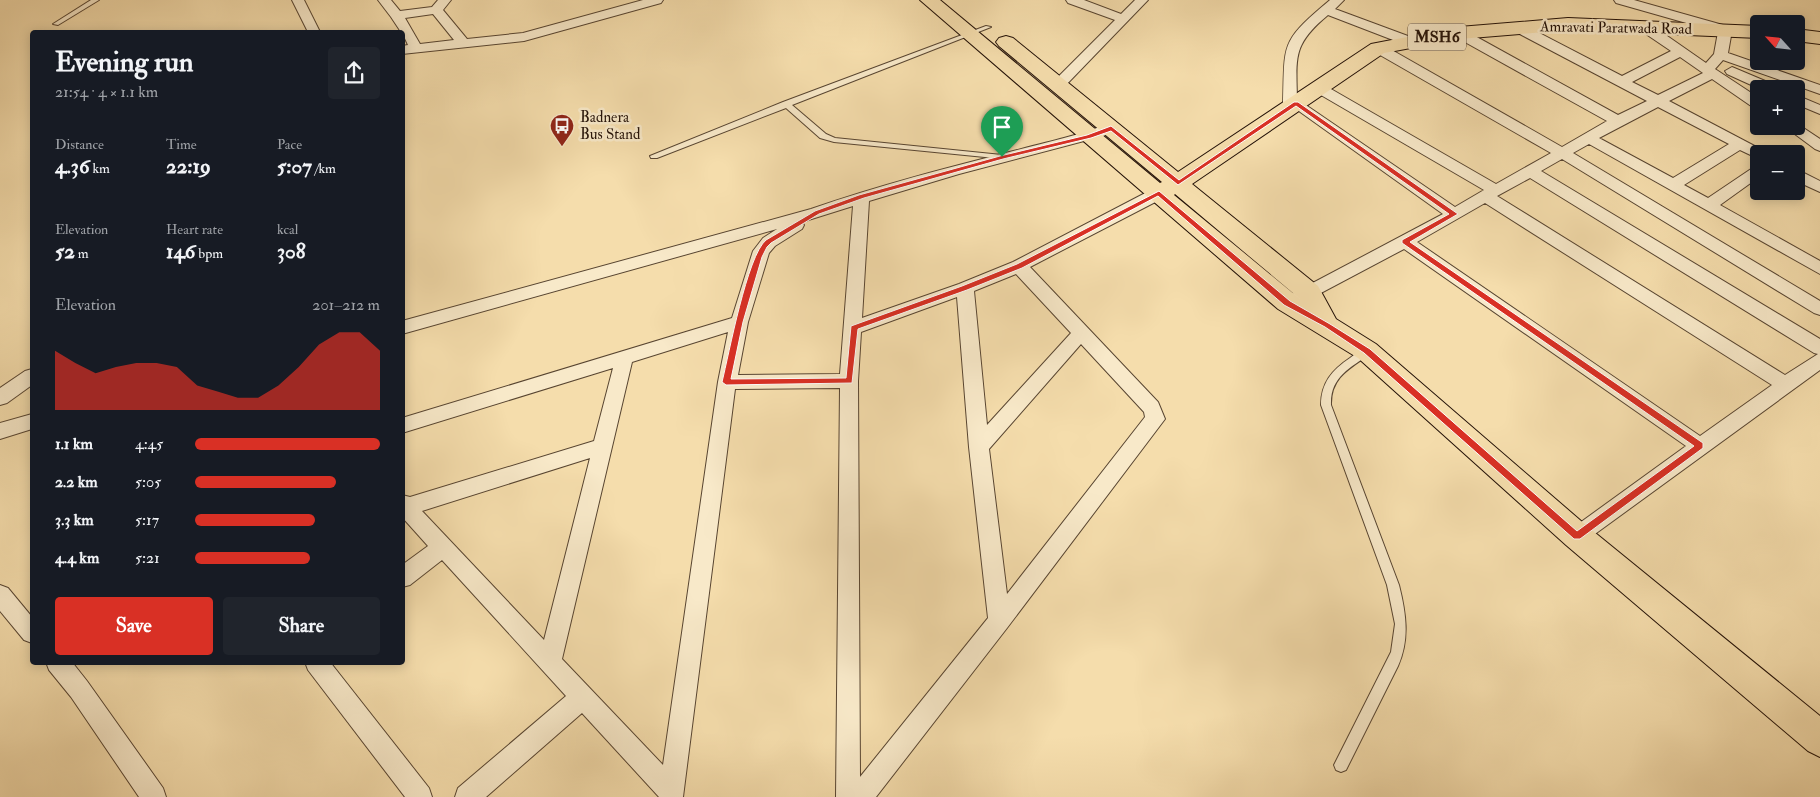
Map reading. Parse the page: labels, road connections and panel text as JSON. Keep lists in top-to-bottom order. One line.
{"streets":{"main road":["Amravati Paratwada Road","MSH6"]},"places":{"bus stop":["Badnera Bus Stand"]},"north":"top left","page":{"map_buttons":["+","−"],"heading":["Evening run","21:54 · 4 × 1.1 km"],"stats":[["Distance","4.36 km"],["Time","22:19"],["Pace","5:07 /km"],["Elevation","52 m"],["Heart rate","146 bpm"],["kcal","308"]],"chart":["Elevation","201–212 m"],"list":[{"name":"1.1 km","note":"4:45"},{"name":"2.2 km","note":"5:05"},{"name":"3.3 km","note":"5:17"},{"name":"4.4 km","note":"5:21"}],"buttons":["Save","Share"]}}
